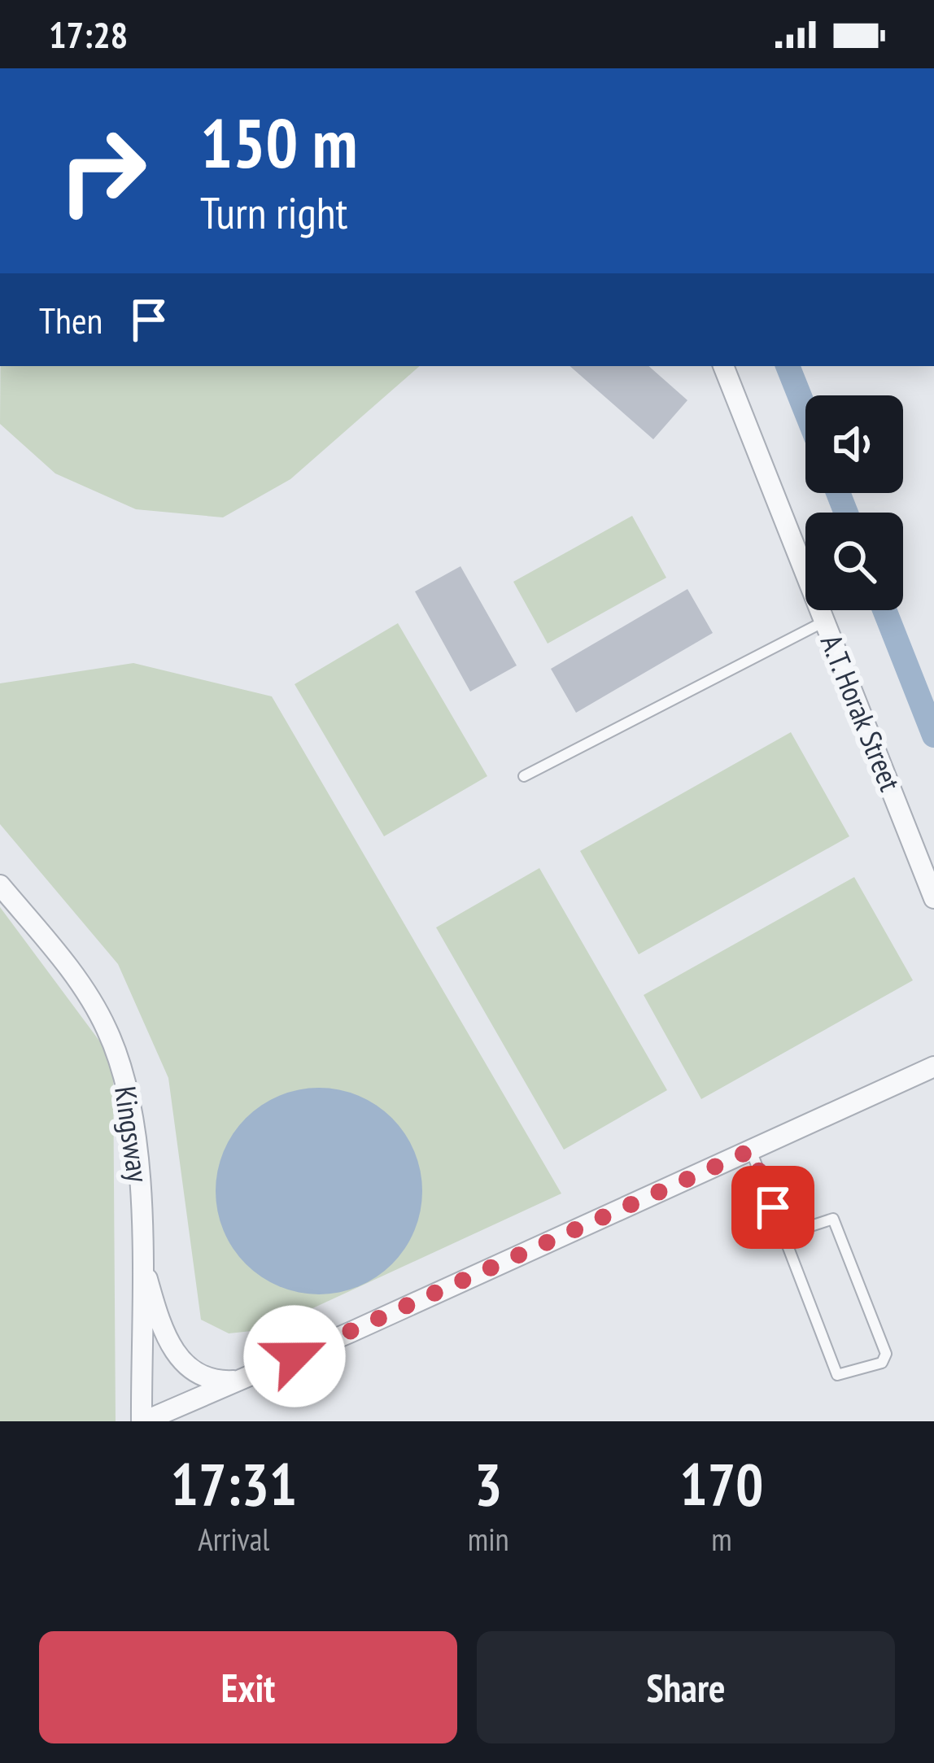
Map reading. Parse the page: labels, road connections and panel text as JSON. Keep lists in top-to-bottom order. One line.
{"streets":{"street":["A.T. Horak Street","Kingsway"]},"page":{"status":"17:28","turn":["150 m","Turn right"],"then":"Then","eta":["17:31","Arrival","3","min","170","m"],"buttons":["Exit","Share"]}}
